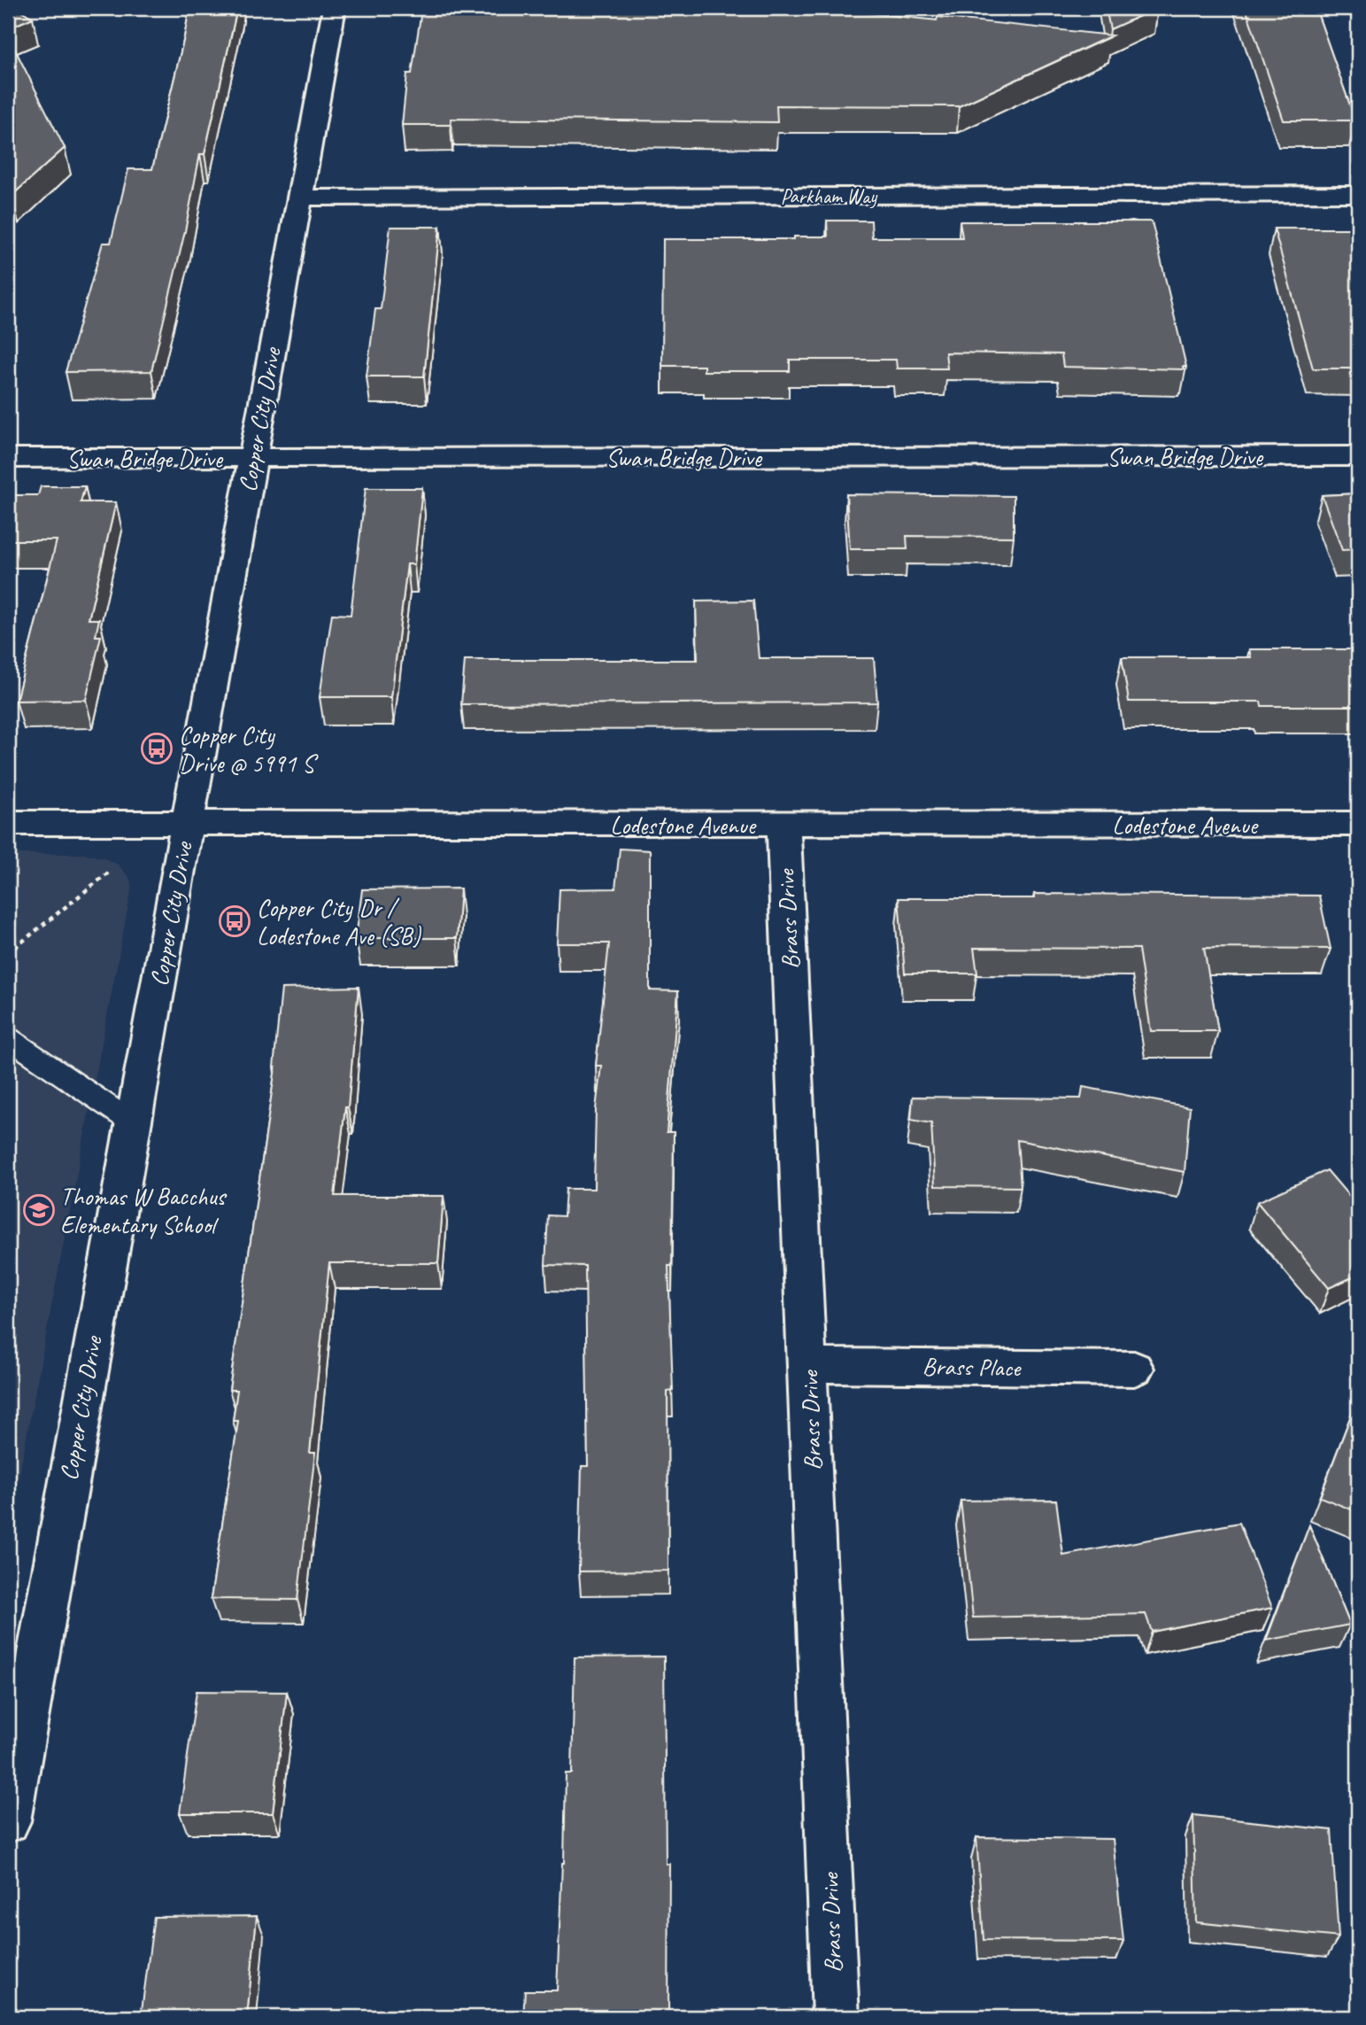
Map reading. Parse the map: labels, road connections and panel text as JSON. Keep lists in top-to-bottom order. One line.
{"streets":{"street":["Parkham Way","Copper City Drive","Swan Bridge Drive","Lodestone Avenue","Brass Drive","Brass Place"]},"crossings":[["Parkham Way","Copper City Drive"],["Copper City Drive","Swan Bridge Drive"],["Copper City Drive","Lodestone Avenue"],["Lodestone Avenue","Brass Drive"],["Brass Drive","Brass Place"]],"places":{"bus stop":["Copper City Drive @ 5991 S","Copper City Dr / Lodestone Ave (SB)"],"school or university":["Thomas W Bacchus Elementary School"]}}
